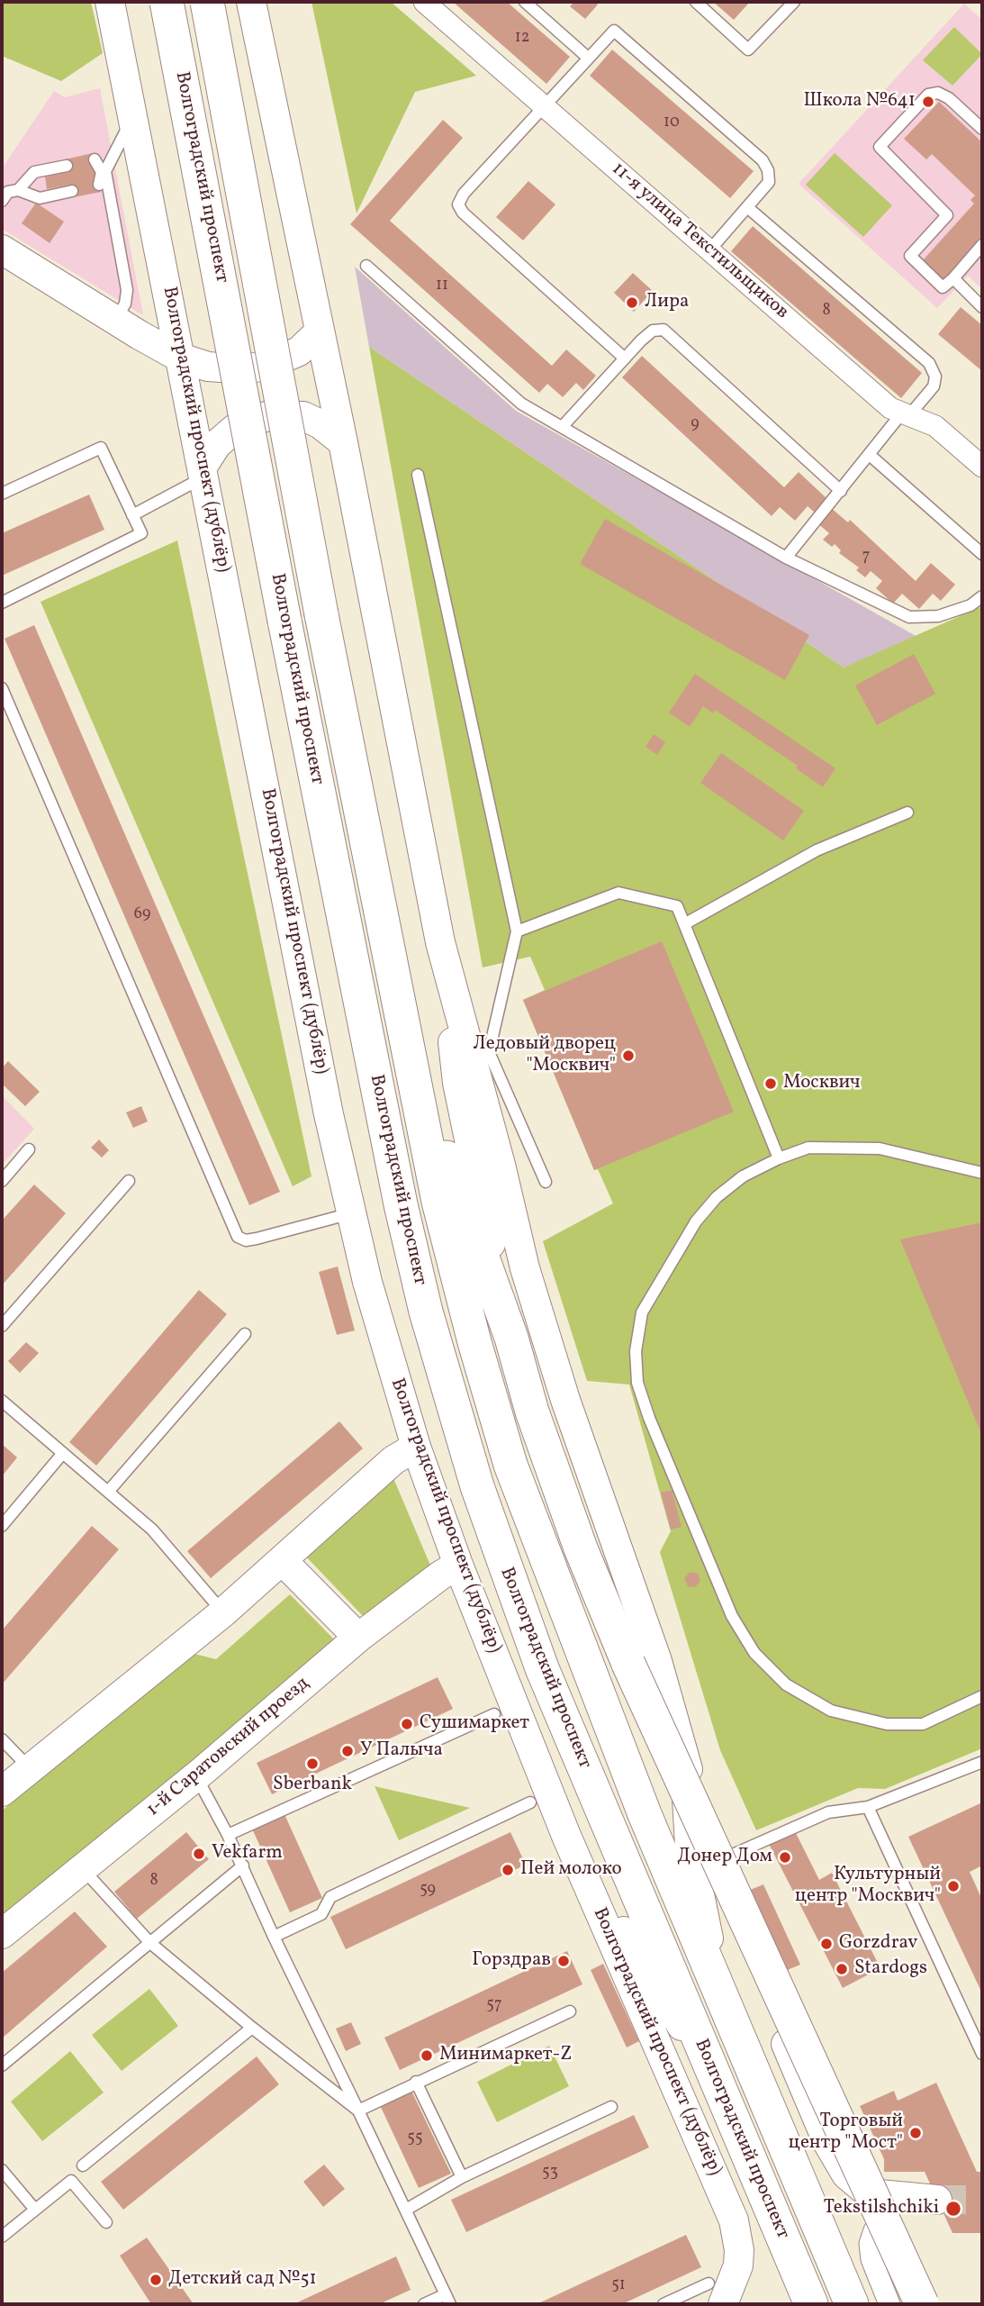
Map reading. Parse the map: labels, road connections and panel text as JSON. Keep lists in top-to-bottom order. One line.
{"streets":{"main road":["Волгоградский проспект","Волгоградский проспект (дублёр)","1-й Саратовский проезд"],"street":["11-я улица Текстильщиков"]},"crossings":[["Волгоградский проспект","Волгоградский проспект (дублёр)"],["Волгоградский проспект (дублёр)","1-й Саратовский проезд"]],"places":["Школа №641","Лира","Ледовый дворец \"Москвич\"","Москвич","Сушимаркет","У Палыча","Sberbank","Vekfarm","Донер Дом","Пей молоко","Культурный центр \"Москвич\"","Gorzdrav","Горздрав","Stardogs","Минимаркет-Z","Торговый центр \"Мост\"","Tekstilshchiki","Детский сад №51"],"house_numbers":["12","10","11","8","9","7","69","8","59","57","55","53","51"]}
